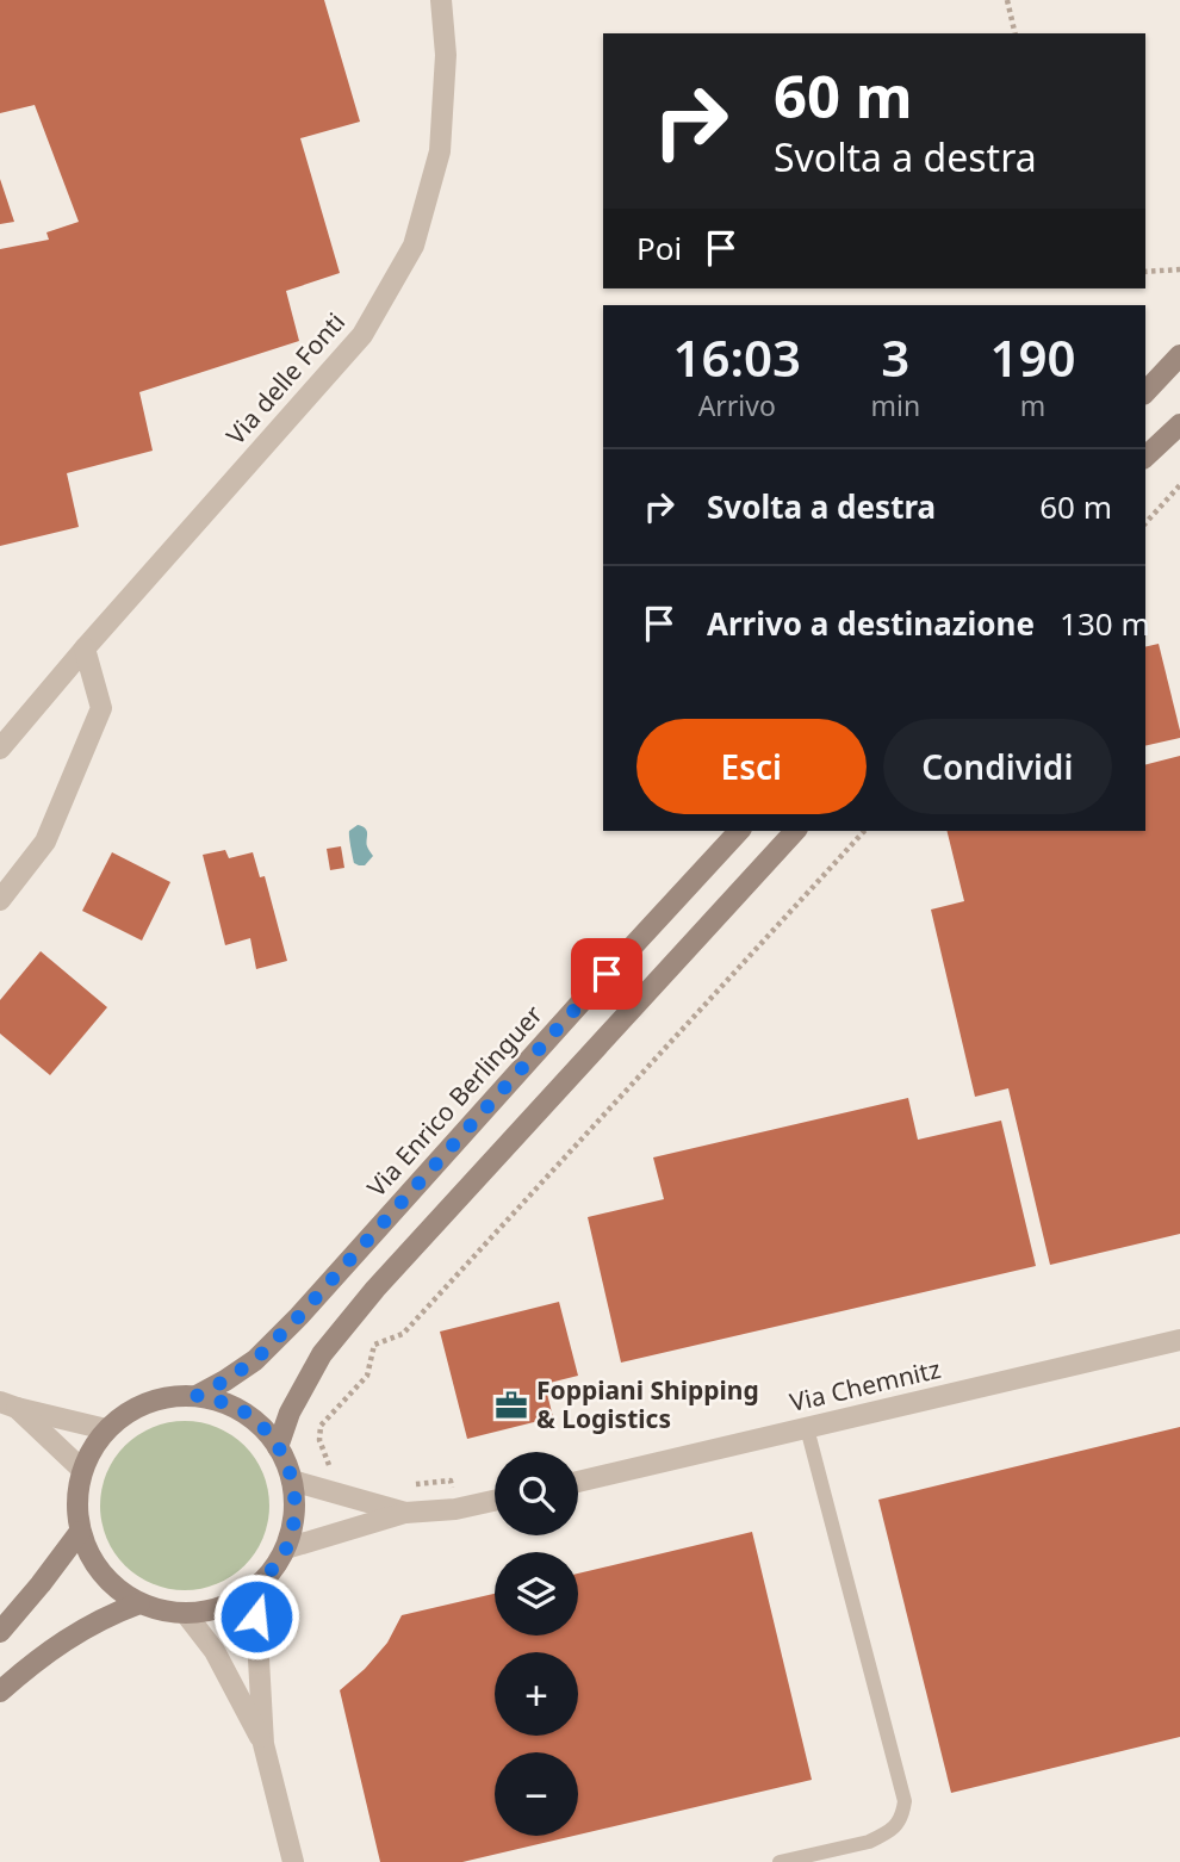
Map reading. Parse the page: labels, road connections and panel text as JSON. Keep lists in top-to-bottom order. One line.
{"streets":{"main road":["Via Enrico Berlinguer"],"street":["Via delle Fonti","Via Chemnitz"]},"places":{"office":["Foppiani Shipping & Logistics"]},"page":{"turn":["60 m","Svolta a destra"],"then":"Poi","eta":["16:03","Arrivo","3","min","190","m"],"list":[{"name":"Svolta a destra","value":"60 m"},{"name":"Arrivo a destinazione","value":"130 m"}],"buttons":["Esci","Condividi"],"map_buttons":["+","−"]}}
